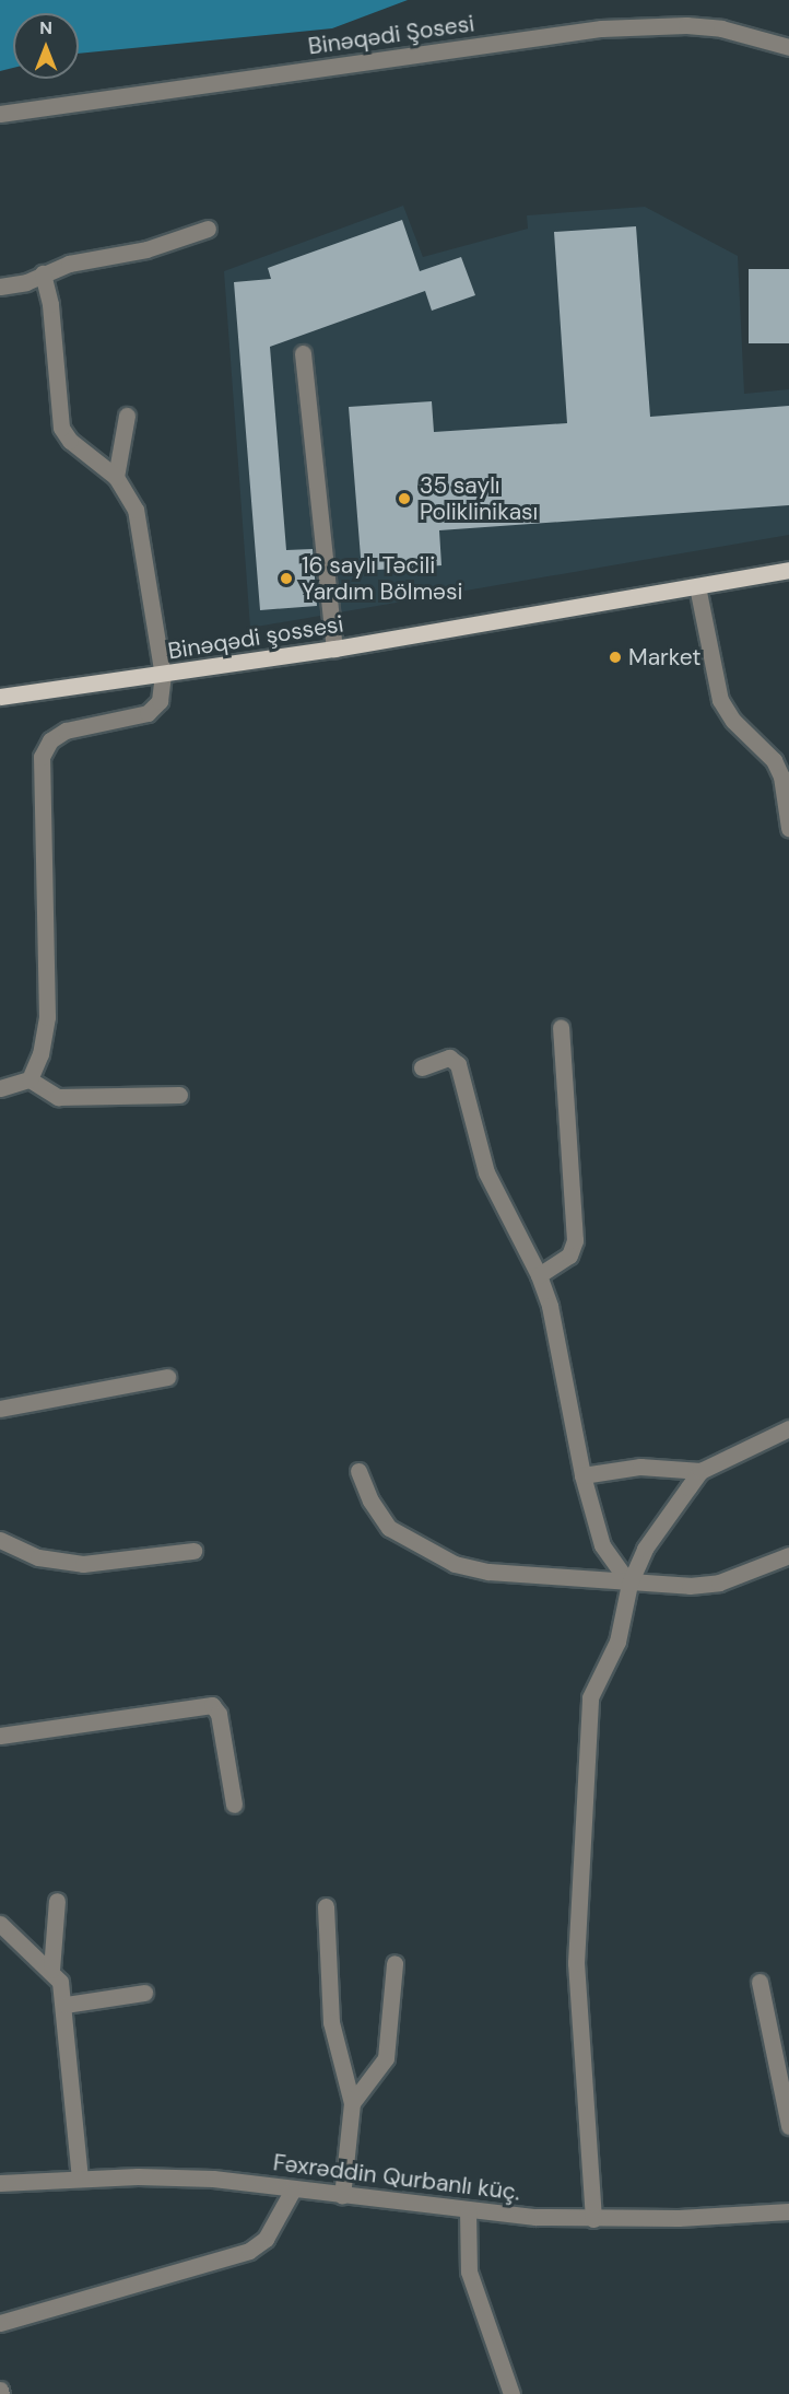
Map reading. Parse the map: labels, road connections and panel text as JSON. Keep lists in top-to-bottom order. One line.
{"streets":{"main road":["Binəqədi şossesi"],"street":["Binəqədi Şosesi","Fəxrəddin Qurbanlı küç."]},"places":["35 saylı Poliklinikası","16 saylı Təcili Yardım Bölməsi","Market"],"north":"top"}
